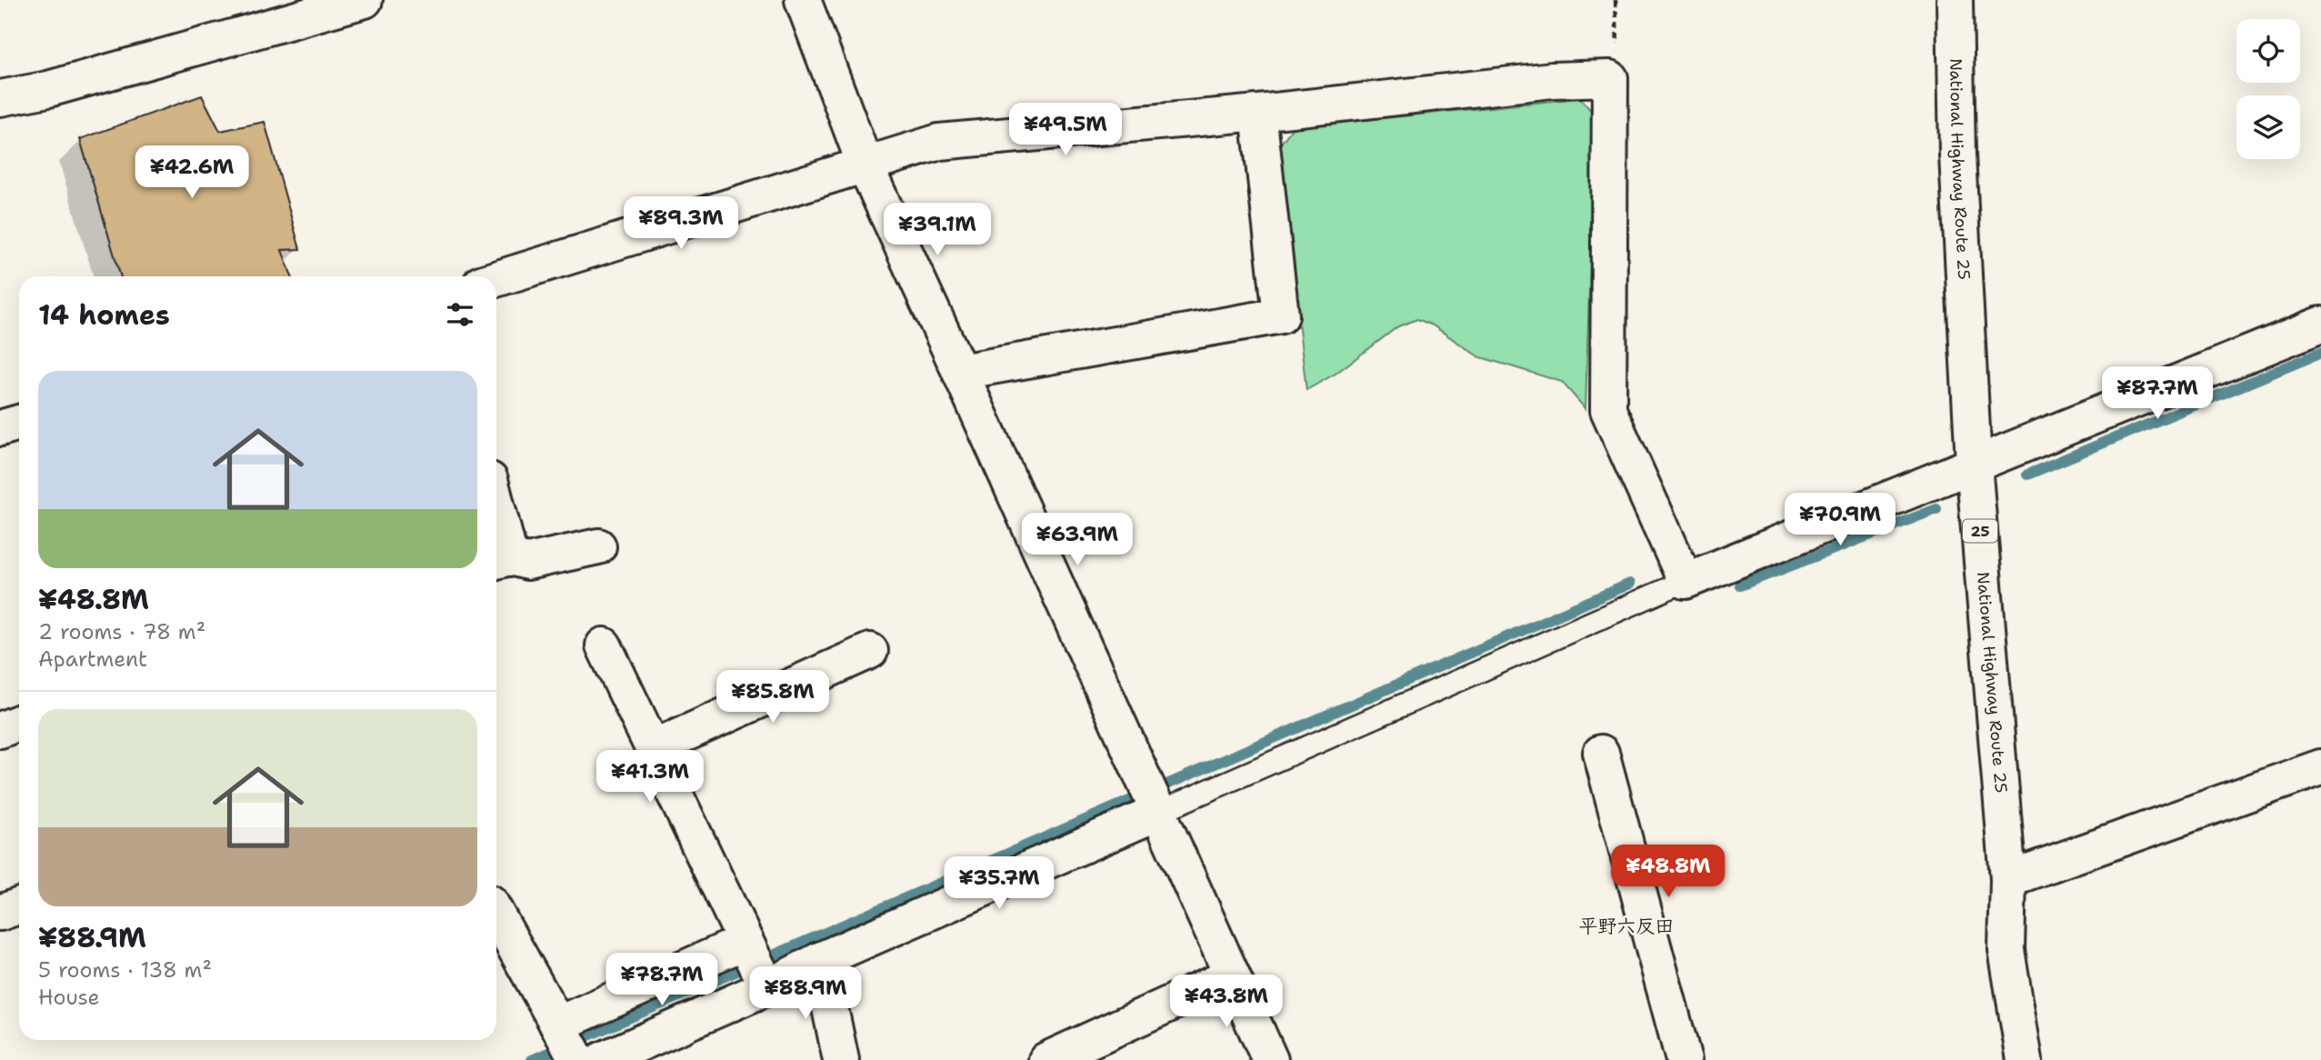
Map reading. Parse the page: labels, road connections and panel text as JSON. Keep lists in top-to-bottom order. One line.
{"streets":{"main road":["National Highway Route 25","25"]},"districts":["平野六反田"],"page":{"price":["¥49.5M","¥42.6M","¥89.3M","¥39.1M","¥87.7M","¥70.9M","¥63.9M","¥85.8M","¥41.3M","¥48.8M","¥35.7M","¥78.7M","¥88.9M","¥43.8M"],"heading":"14 homes","list":[{"name":"¥48.8M","note":"2 rooms · 78 m² · Apartment"},{"name":"¥88.9M","note":"5 rooms · 138 m² · House"}]}}
